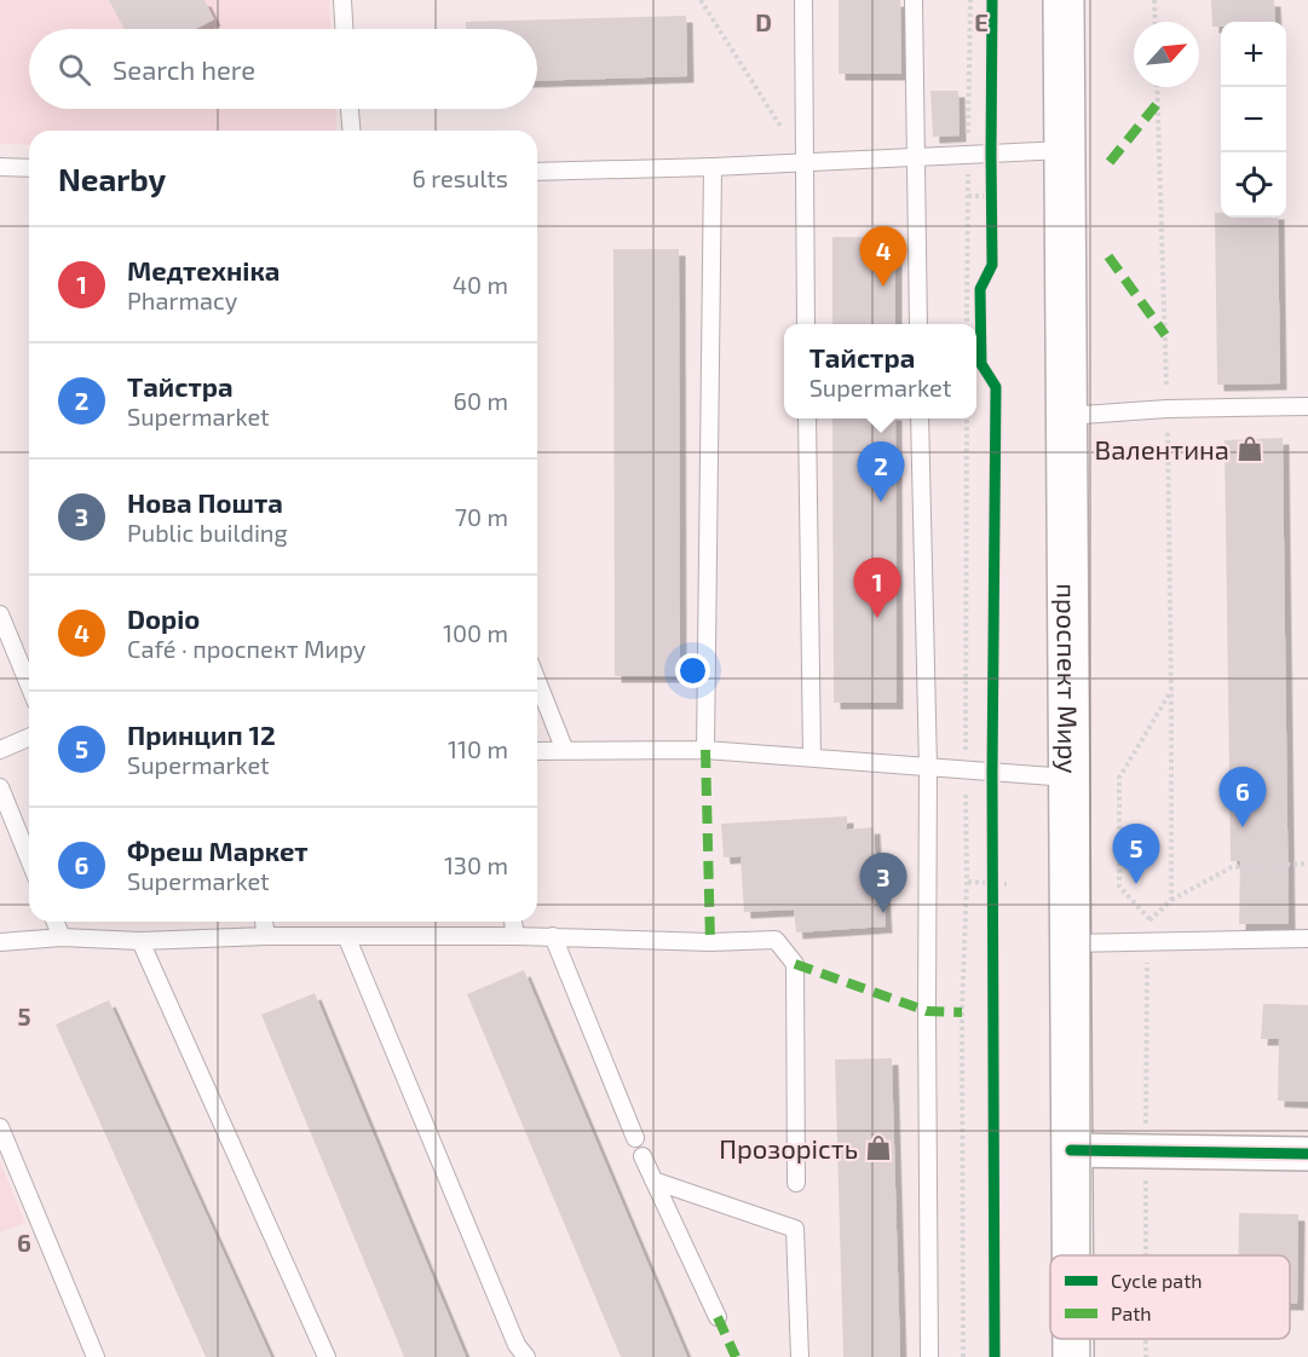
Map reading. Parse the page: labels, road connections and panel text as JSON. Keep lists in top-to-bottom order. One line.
{"streets":{"main road":["проспект Миру"]},"places":{"shop":["Валентина","Прозорість"]},"legend":["Cycle path","Path"],"north":"top right","page":{"map_buttons":["+","−"],"search":"Search here","heading":["Nearby","6 results"],"list":[{"mark":"1","name":"Медтехніка","note":"Pharmacy","value":"40 m"},{"mark":"2","name":"Тайстра","note":"Supermarket","value":"60 m"},{"mark":"3","name":"Нова Пошта","note":"Public building","value":"70 m"},{"mark":"4","name":"Dopio","note":"Café · проспект Миру","value":"100 m"},{"mark":"5","name":"Принцип 12","note":"Supermarket","value":"110 m"},{"mark":"6","name":"Фреш Маркет","note":"Supermarket","value":"130 m"}],"pins":["4","2","1","6","5","3"],"popup":["Тайстра","Supermarket"]},"grid":{"columns":["D","E"],"rows":["5","6"]}}
